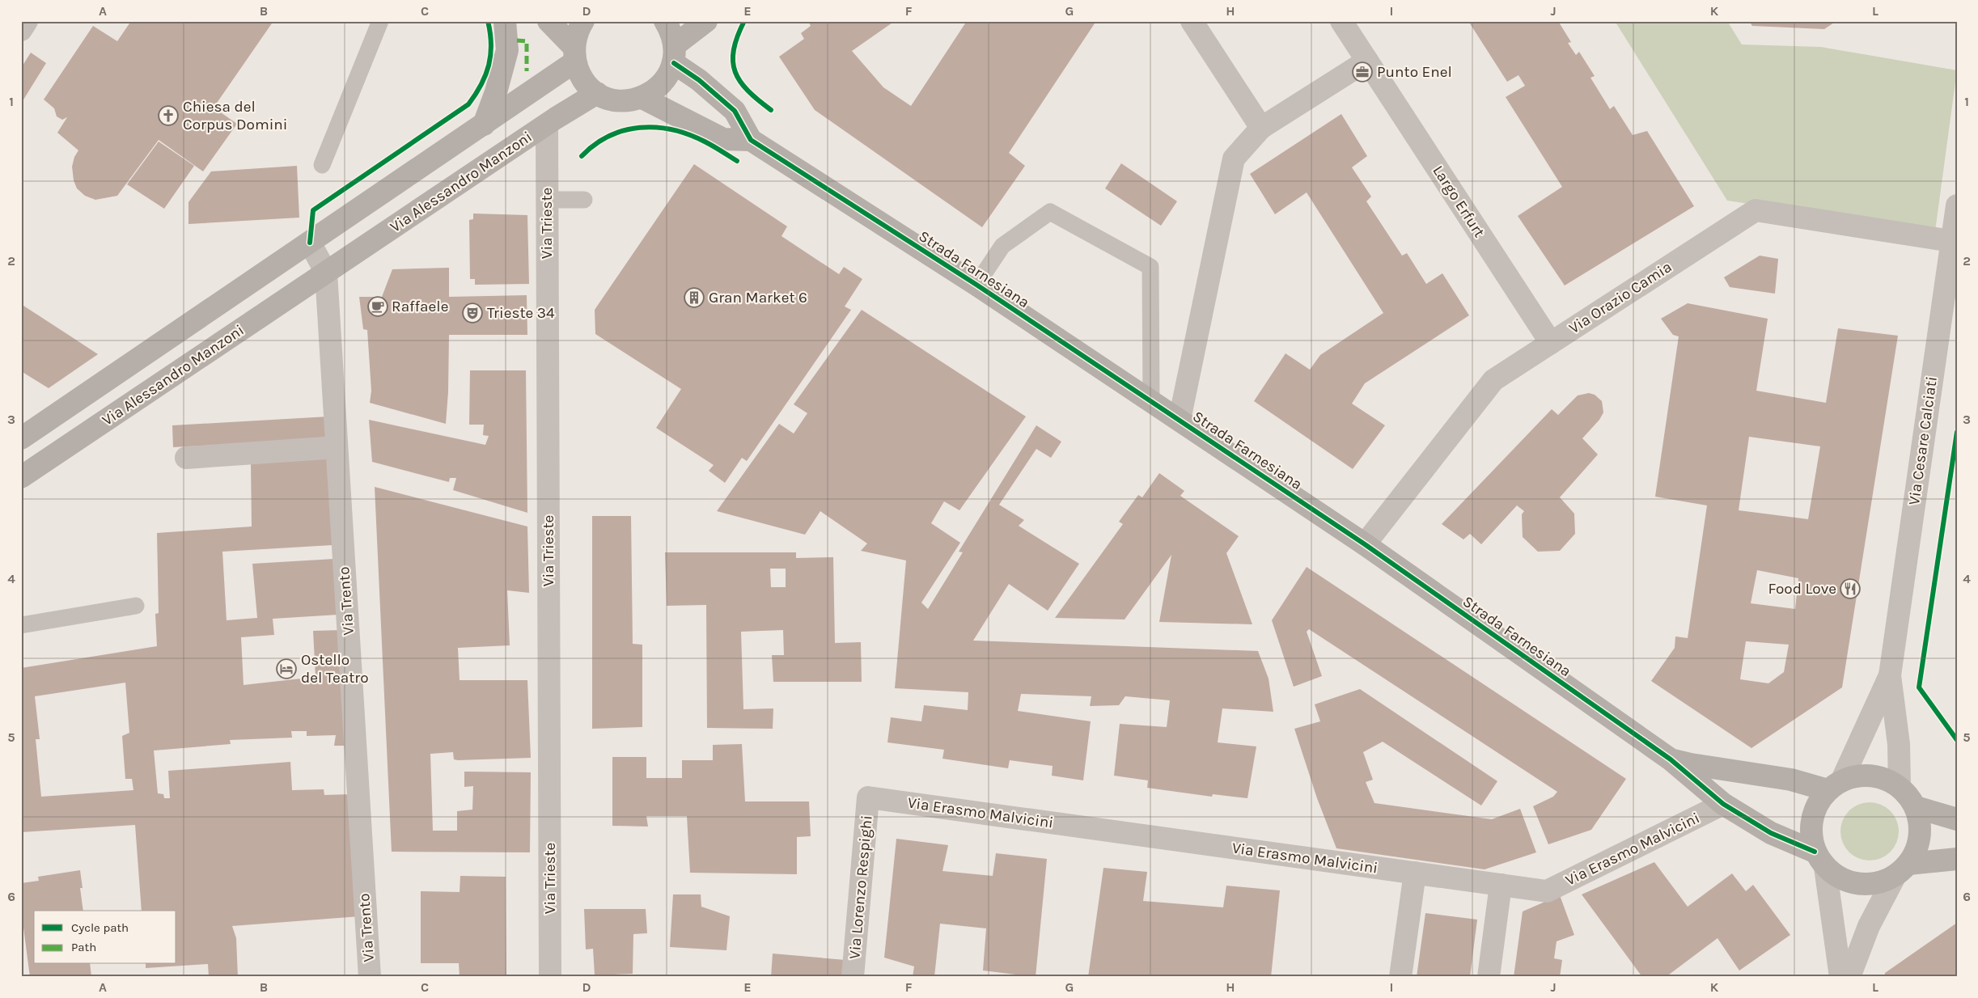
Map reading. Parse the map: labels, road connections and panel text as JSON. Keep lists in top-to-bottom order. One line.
{"streets":{"street":["Via Alessandro Manzoni","Largo Erfurt","Via Trieste","Strada Farnesiana","Via Orazio Camia","Via Cesare Calciati","Via Trento","Via Erasmo Malvicini","Via Lorenzo Respighi"]},"crossings":[["Via Alessandro Manzoni","Via Trieste"],["Via Alessandro Manzoni","Via Trento"],["Largo Erfurt","Via Orazio Camia"],["Strada Farnesiana","Via Orazio Camia"],["Strada Farnesiana","Via Cesare Calciati"],["Strada Farnesiana","Via Erasmo Malvicini"],["Via Orazio Camia","Via Cesare Calciati"],["Via Erasmo Malvicini","Via Lorenzo Respighi"]],"places":{"office":["Punto Enel"],"church":["Chiesa del Corpus Domini"],"building":["Gran Market 6"],"cafe":["Raffaele"],"theatre":["Trieste 34"],"restaurant":["Food Love"],"hotel":["Ostello del Teatro"]},"legend":["Cycle path","Path"],"grid":{"columns":["A","B","C","D","E","F","G","H","I","J","K","L"],"rows":["1","2","3","4","5","6"]}}
